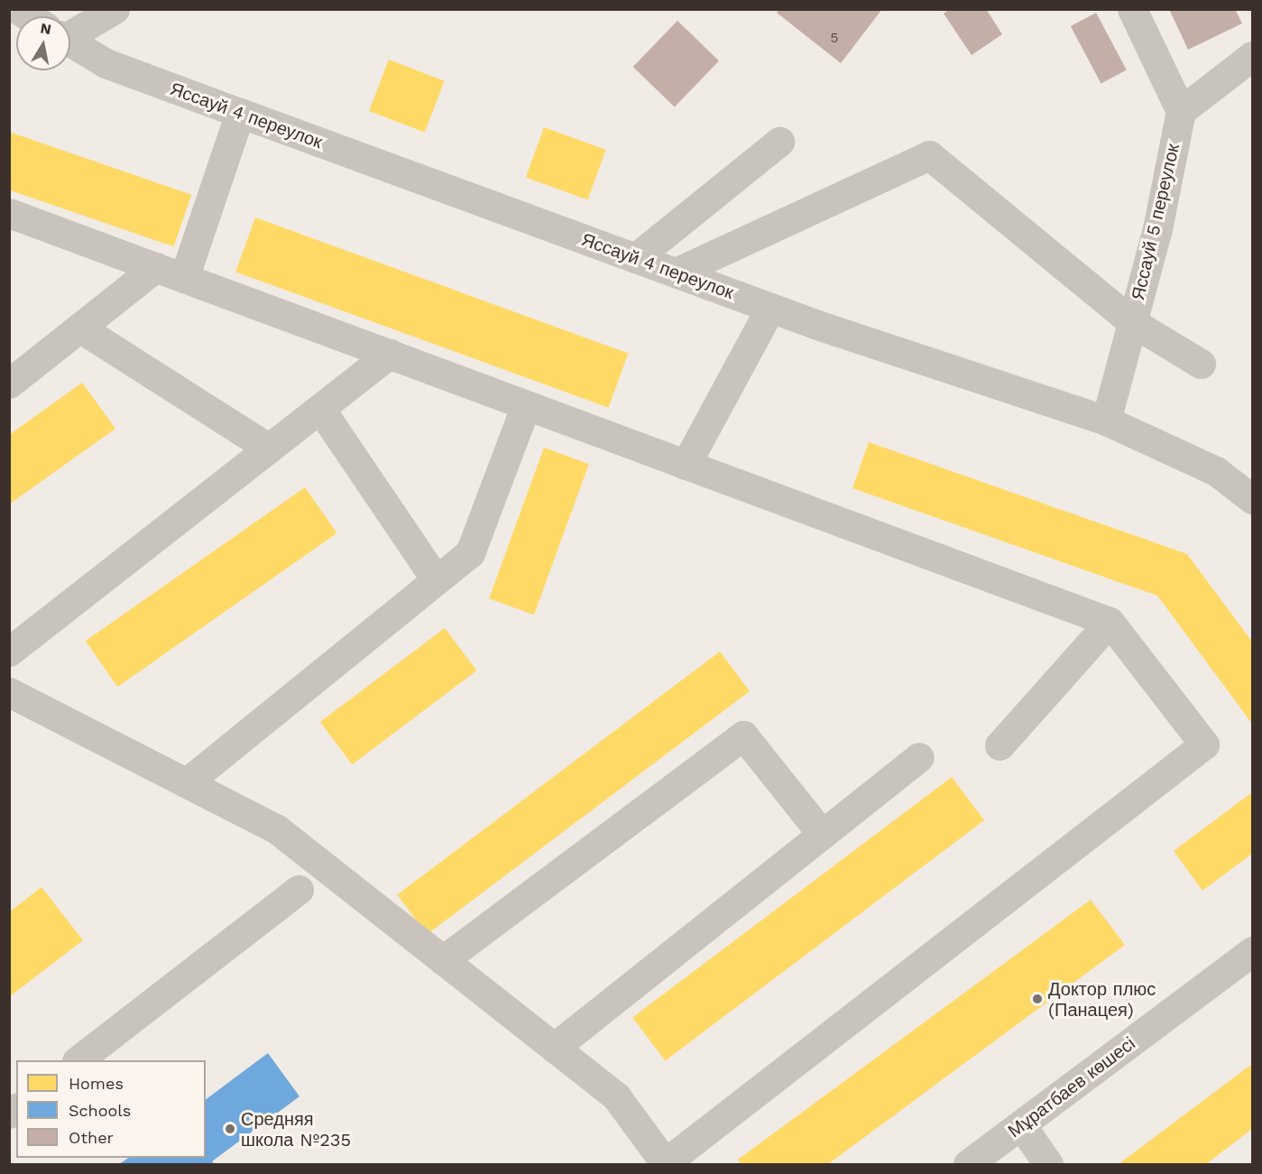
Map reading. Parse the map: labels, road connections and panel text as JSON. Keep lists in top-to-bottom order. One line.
{"streets":{"street":["Яссауй 4 переулок","Яссауй 5 переулок","Мұратбаев көшесі"]},"crossings":[["Яссауй 4 переулок","Яссауй 5 переулок"]],"places":["Доктор плюс (Панацея)","Средняя школа №235"],"house_numbers":["5"],"legend":["Homes","Schools","Other"],"north":"top"}
